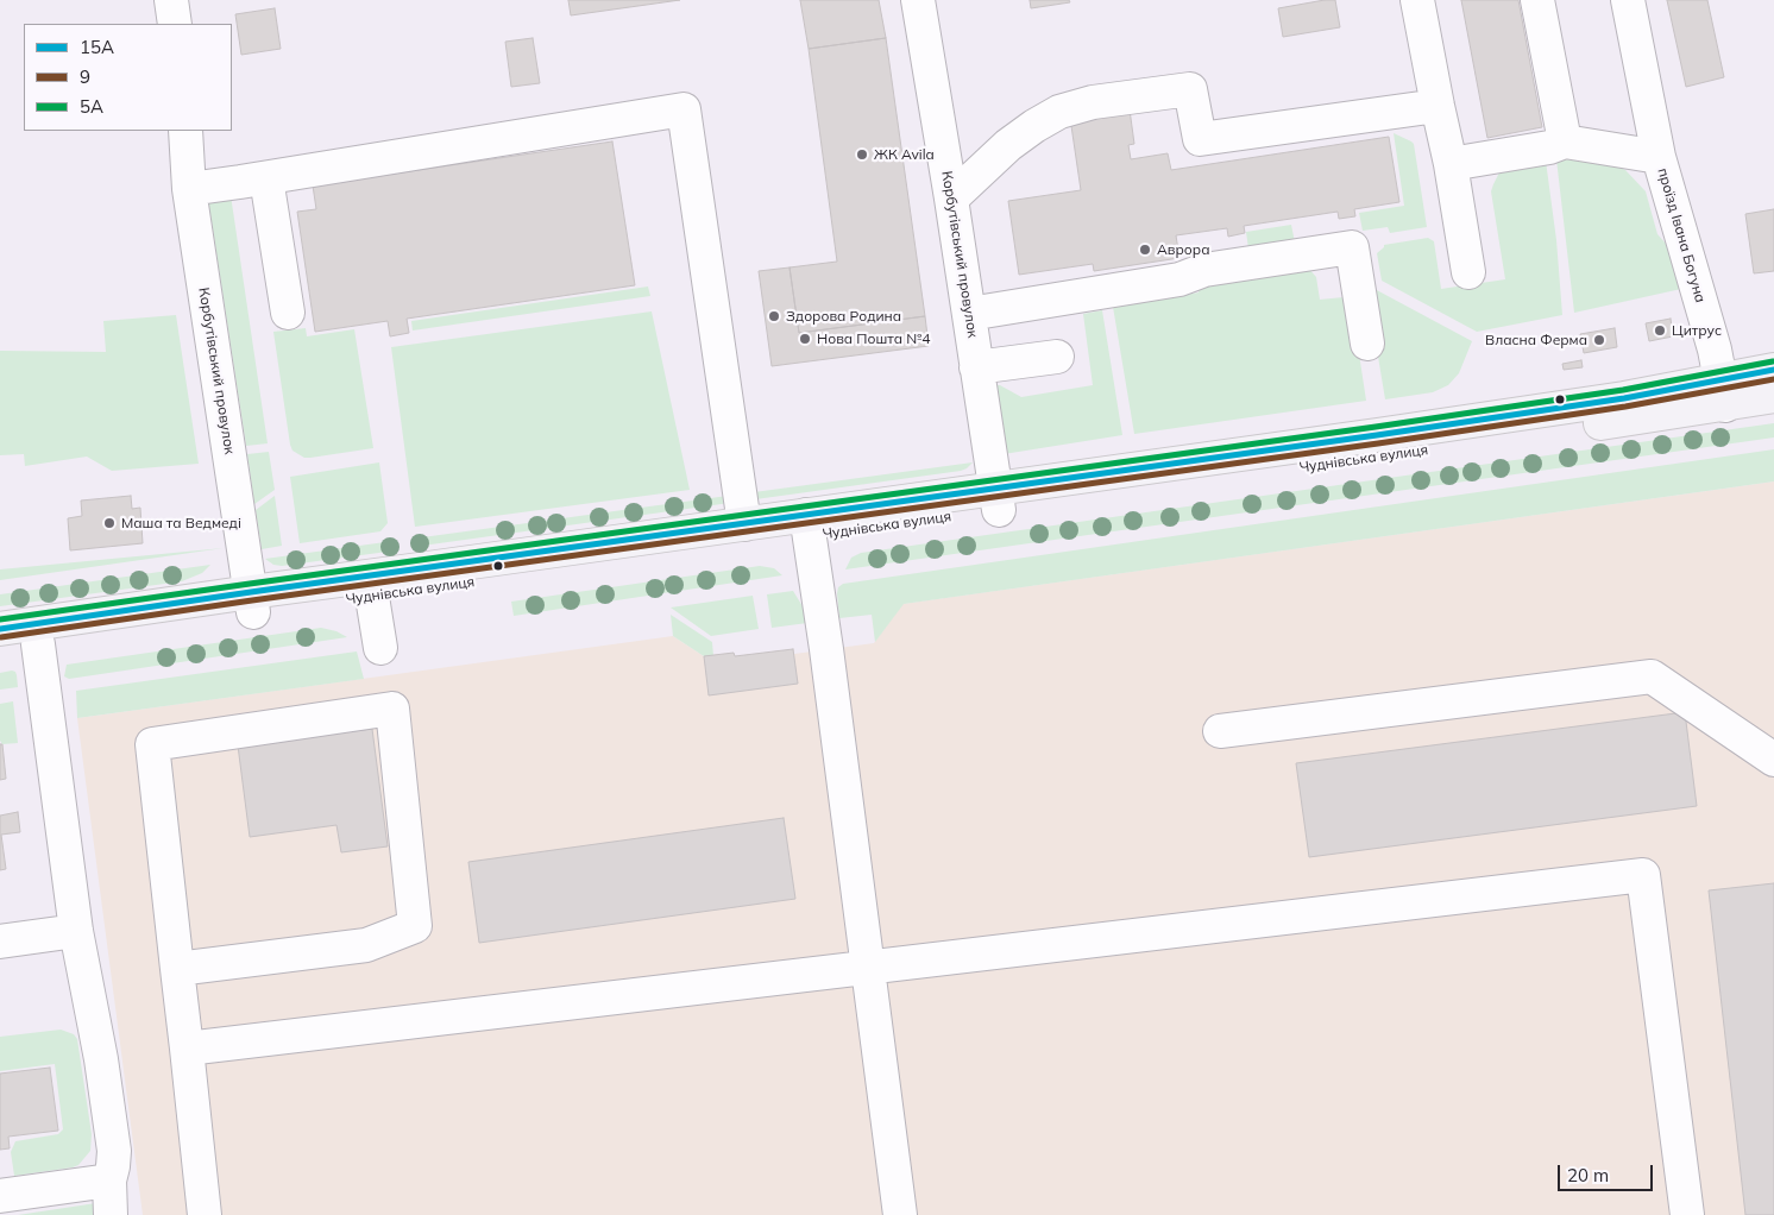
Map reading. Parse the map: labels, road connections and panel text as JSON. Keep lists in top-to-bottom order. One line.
{"streets":{"main road":["Чуднівська вулиця"],"street":["проїзд Івана Богуна","Корбутівський провулок"]},"crossings":[["проїзд Івана Богуна","Чуднівська вулиця"],["Корбутівський провулок","Чуднівська вулиця"]],"places":["ЖК Avila","Аврора","Здорова Родина","Цитрус","Нова Пошта №4","Власна Ферма","Маша та Ведмеді"],"lines":["transit line 5А","transit line 15A","transit line 9"],"legend":["15A","9","5А"],"scale_bar":"20 m"}
